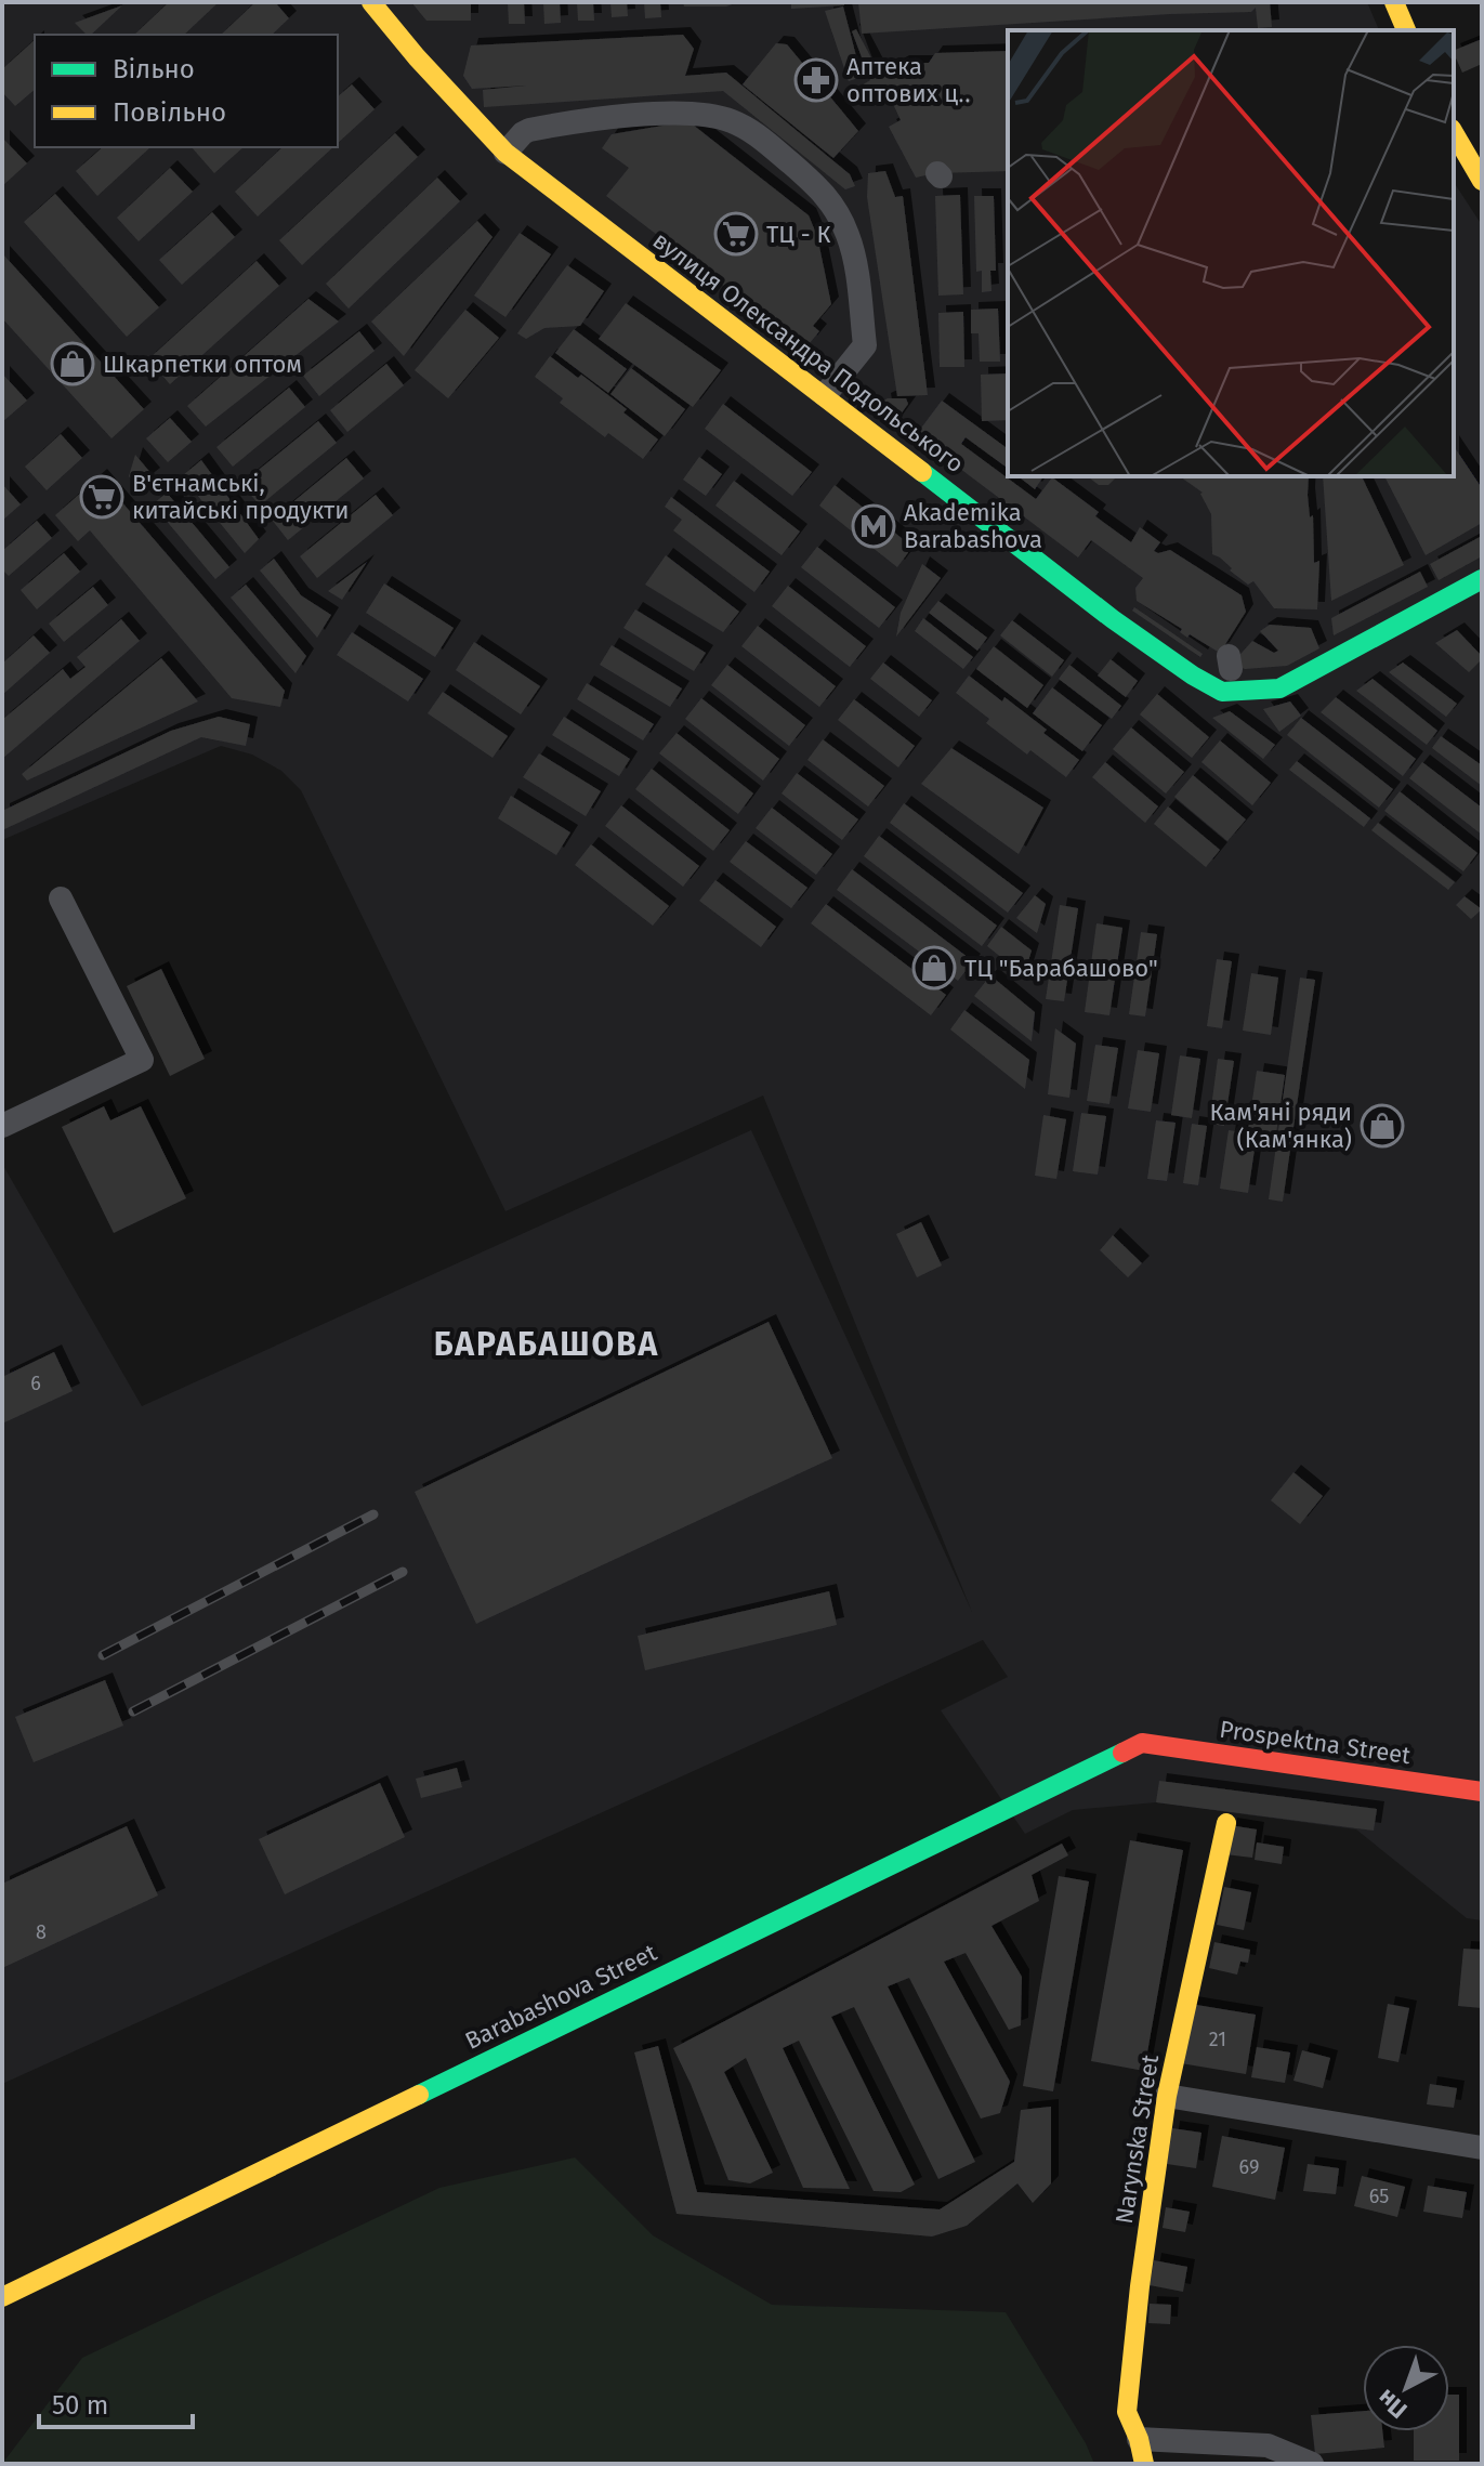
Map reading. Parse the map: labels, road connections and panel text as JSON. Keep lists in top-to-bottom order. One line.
{"streets":{"street":["вулиця Олександра Подольського","Prospektna Street","Barabashova Street","Narynska Street"]},"crossings":[["Prospektna Street","Barabashova Street"]],"districts":["БАРАБАШОВА"],"places":{"pharmacy":["Аптека оптових ц‥"],"supermarket":["ТЦ - К","В'єтнамські, китайські продукти"],"shop":["Шкарпетки оптом","ТЦ \"Барабашово\"","Кам'яні ряди (Кам'янка)"],"metro station":["Akademіka Barabashova"]},"house_numbers":["6","8","21","69","65"],"legend":["Вільно","Повільно"],"scale_bar":"50 m","north":"bottom left"}
